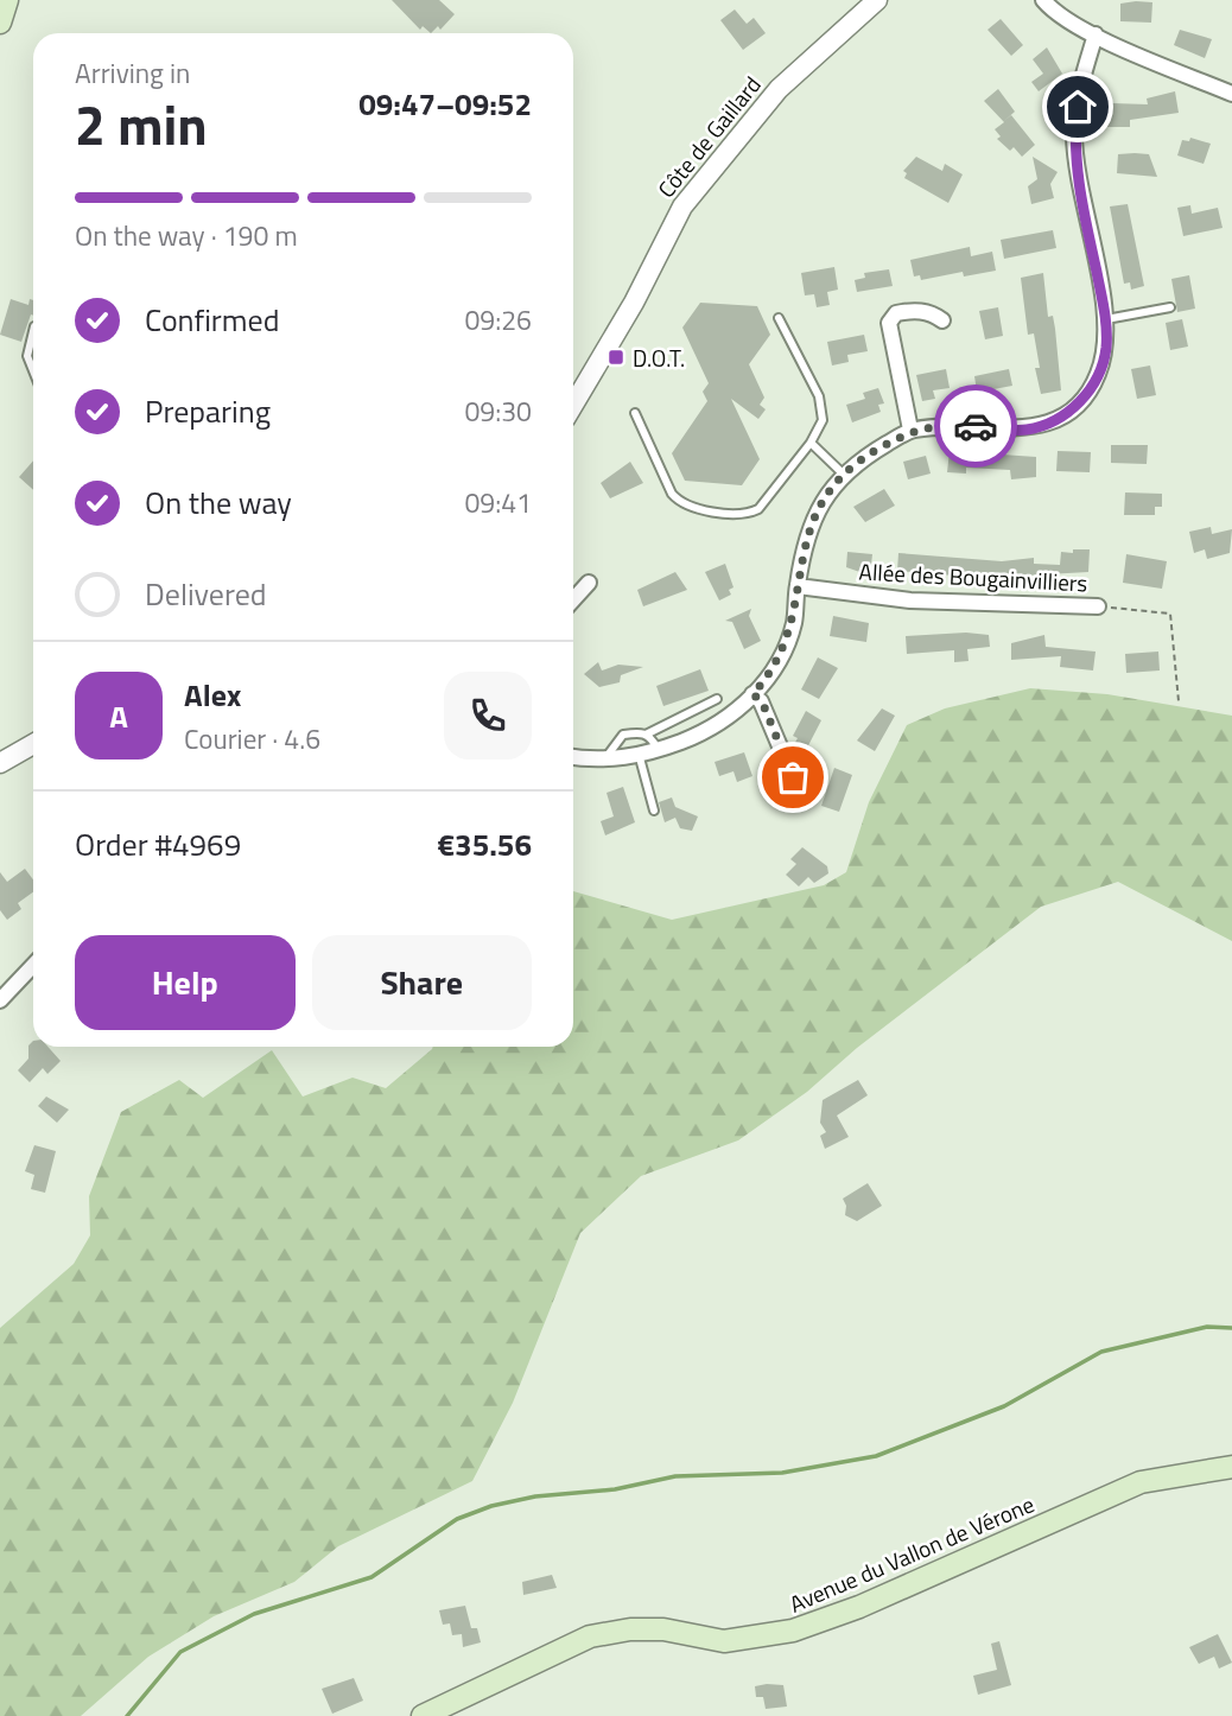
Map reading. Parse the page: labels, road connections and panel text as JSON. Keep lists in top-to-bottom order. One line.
{"streets":{"main road":["Avenue du Vallon de Vérone"],"street":["Côte de Gaillard","Allée des Bougainvilliers"]},"places":{"transit":["D.O.T."]},"page":{"heading":["2 min","Arriving in","09:47–09:52"],"panel":["Alex","Courier · 4.6","Order #4969","€35.56"],"bar":"On the way · 190 m","list":[["Confirmed","09:26"],["Preparing","09:30"],["On the way","09:41"],"Delivered"],"round":"A","buttons":["Help","Share"]}}
